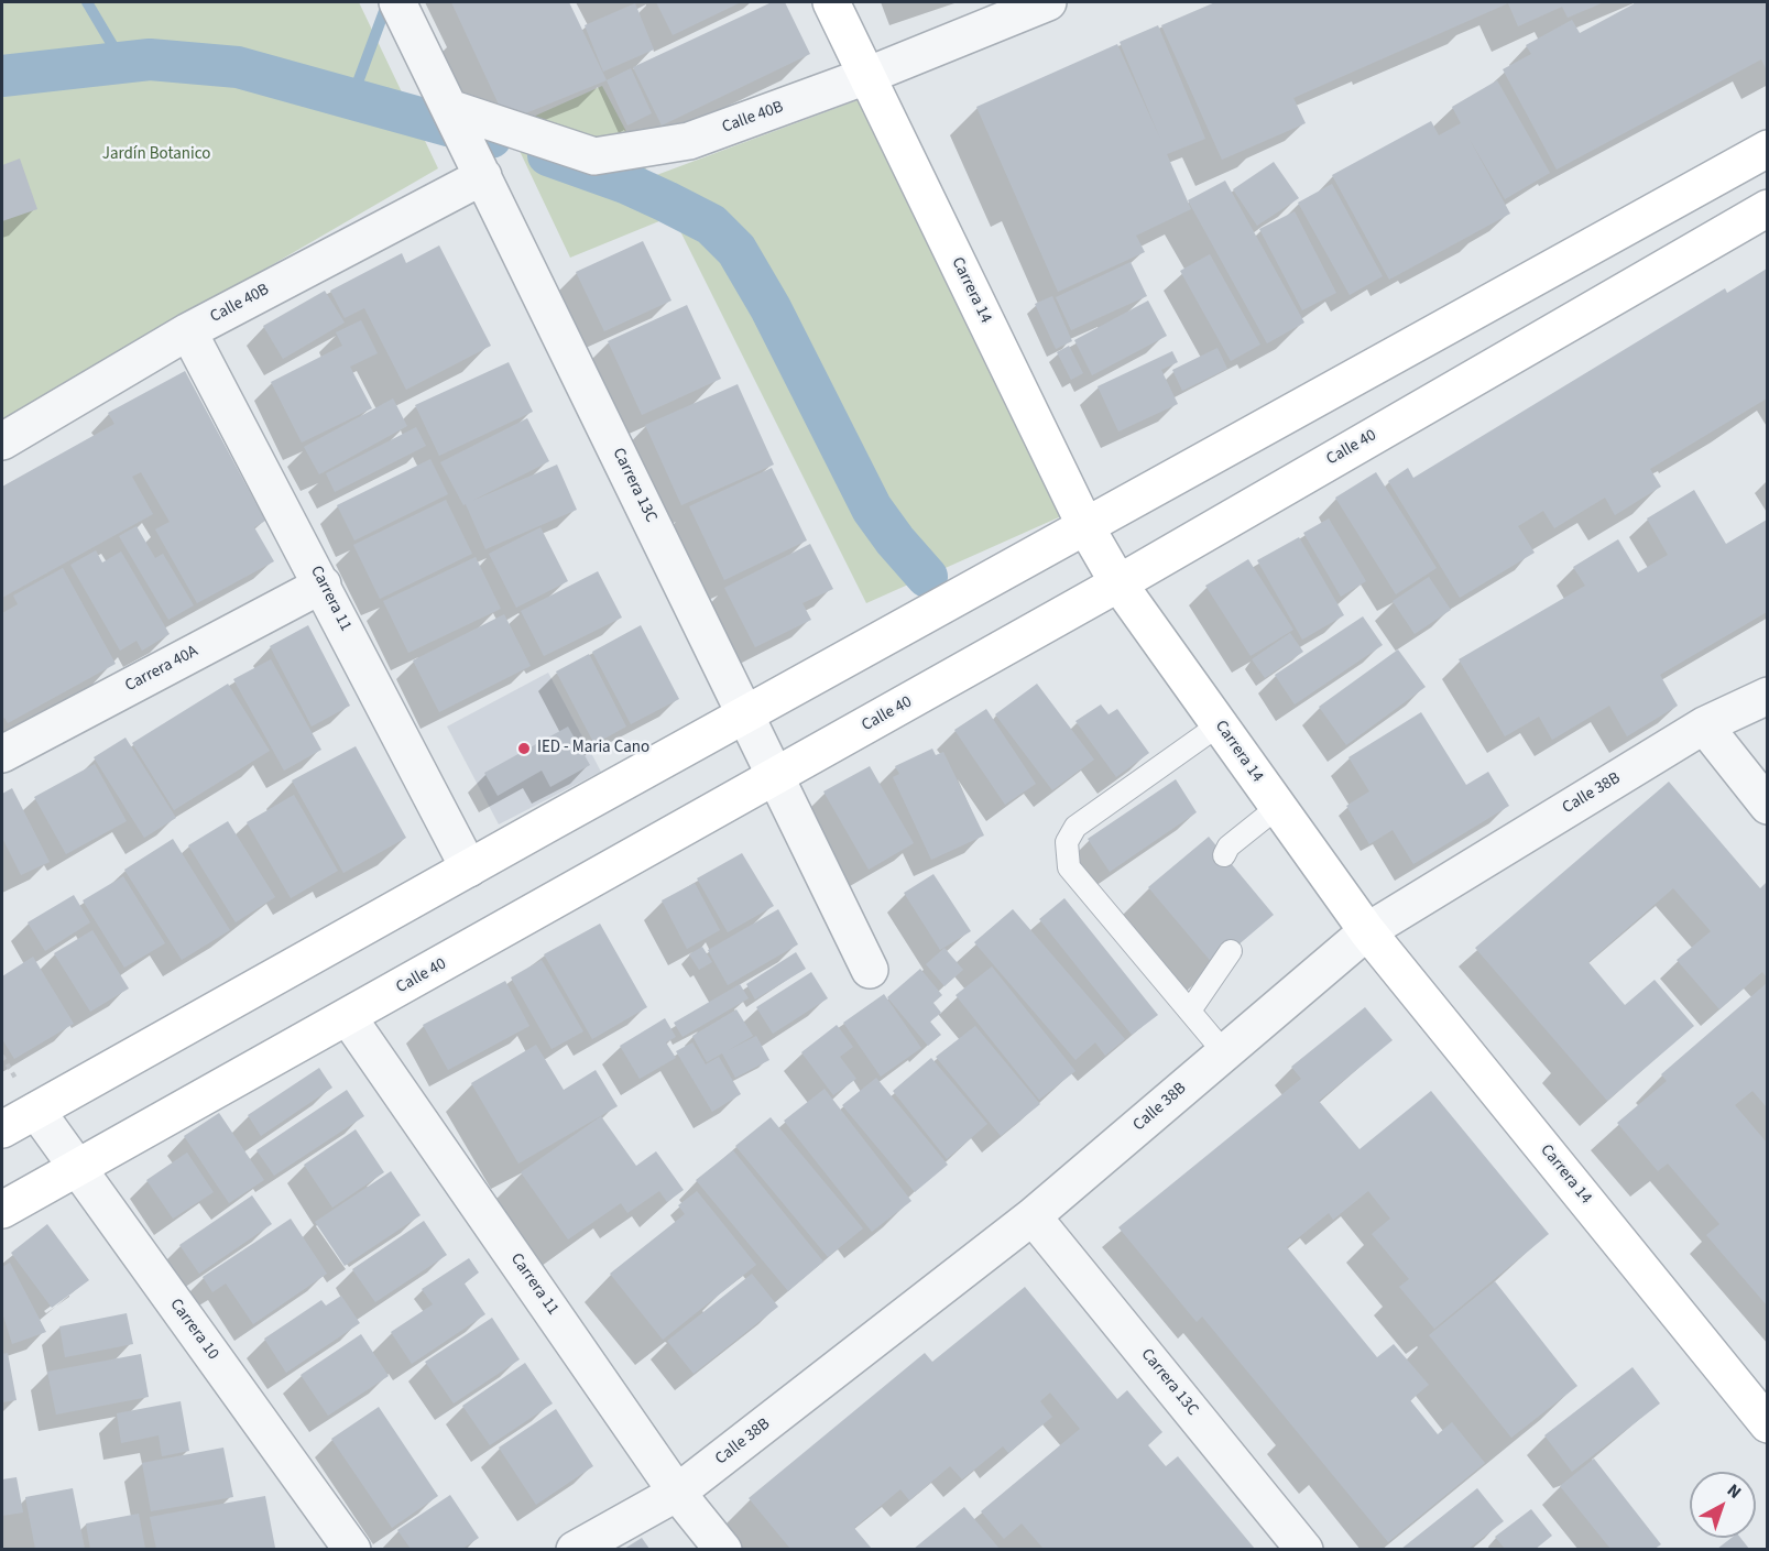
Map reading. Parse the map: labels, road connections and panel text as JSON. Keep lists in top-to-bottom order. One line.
{"streets":{"street":["Calle 40B","Carrera 14","Calle 40","Carrera 13C","Carrera 11","Carrera 40A","Calle 38B","Carrera 10"]},"crossings":[["Calle 40B","Carrera 14"],["Calle 40B","Carrera 13C"],["Calle 40B","Carrera 11"],["Carrera 14","Calle 40"],["Carrera 14","Calle 38B"],["Calle 40","Carrera 13C"],["Calle 40","Carrera 11"],["Calle 40","Carrera 10"],["Carrera 13C","Calle 38B"],["Carrera 11","Carrera 40A"],["Carrera 11","Calle 38B"]],"parks":["Jardín Botanico"],"places":["IED - Maria Cano"],"north":"top right"}
